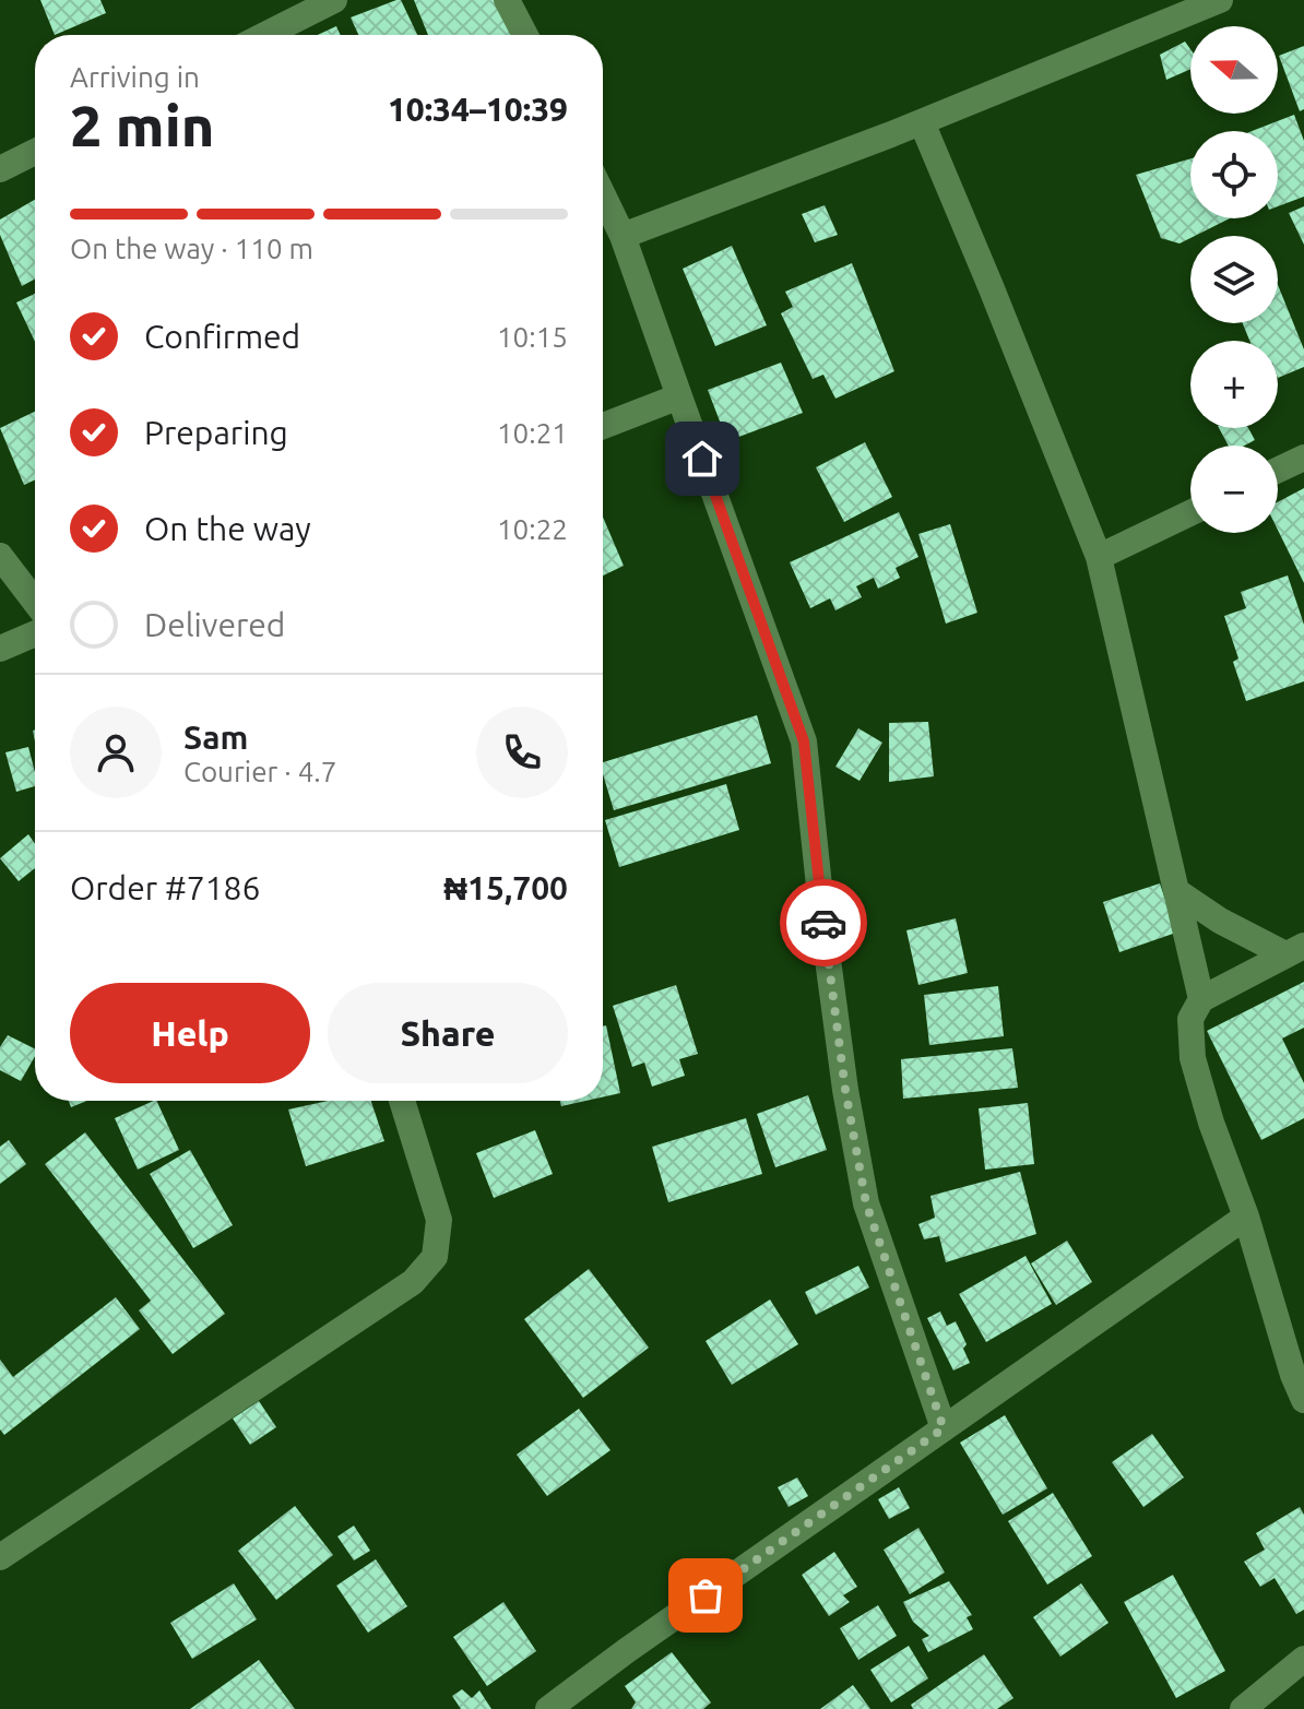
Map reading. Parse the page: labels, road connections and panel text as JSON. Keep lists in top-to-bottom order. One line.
{"north":"left","page":{"map_buttons":["+","−"],"heading":["2 min","Arriving in","10:34–10:39"],"panel":["Sam","Courier · 4.7","Order #7186","₦15,700"],"bar":"On the way · 110 m","list":[["Confirmed","10:15"],["Preparing","10:21"],["On the way","10:22"],"Delivered"],"buttons":["Help","Share"]}}
